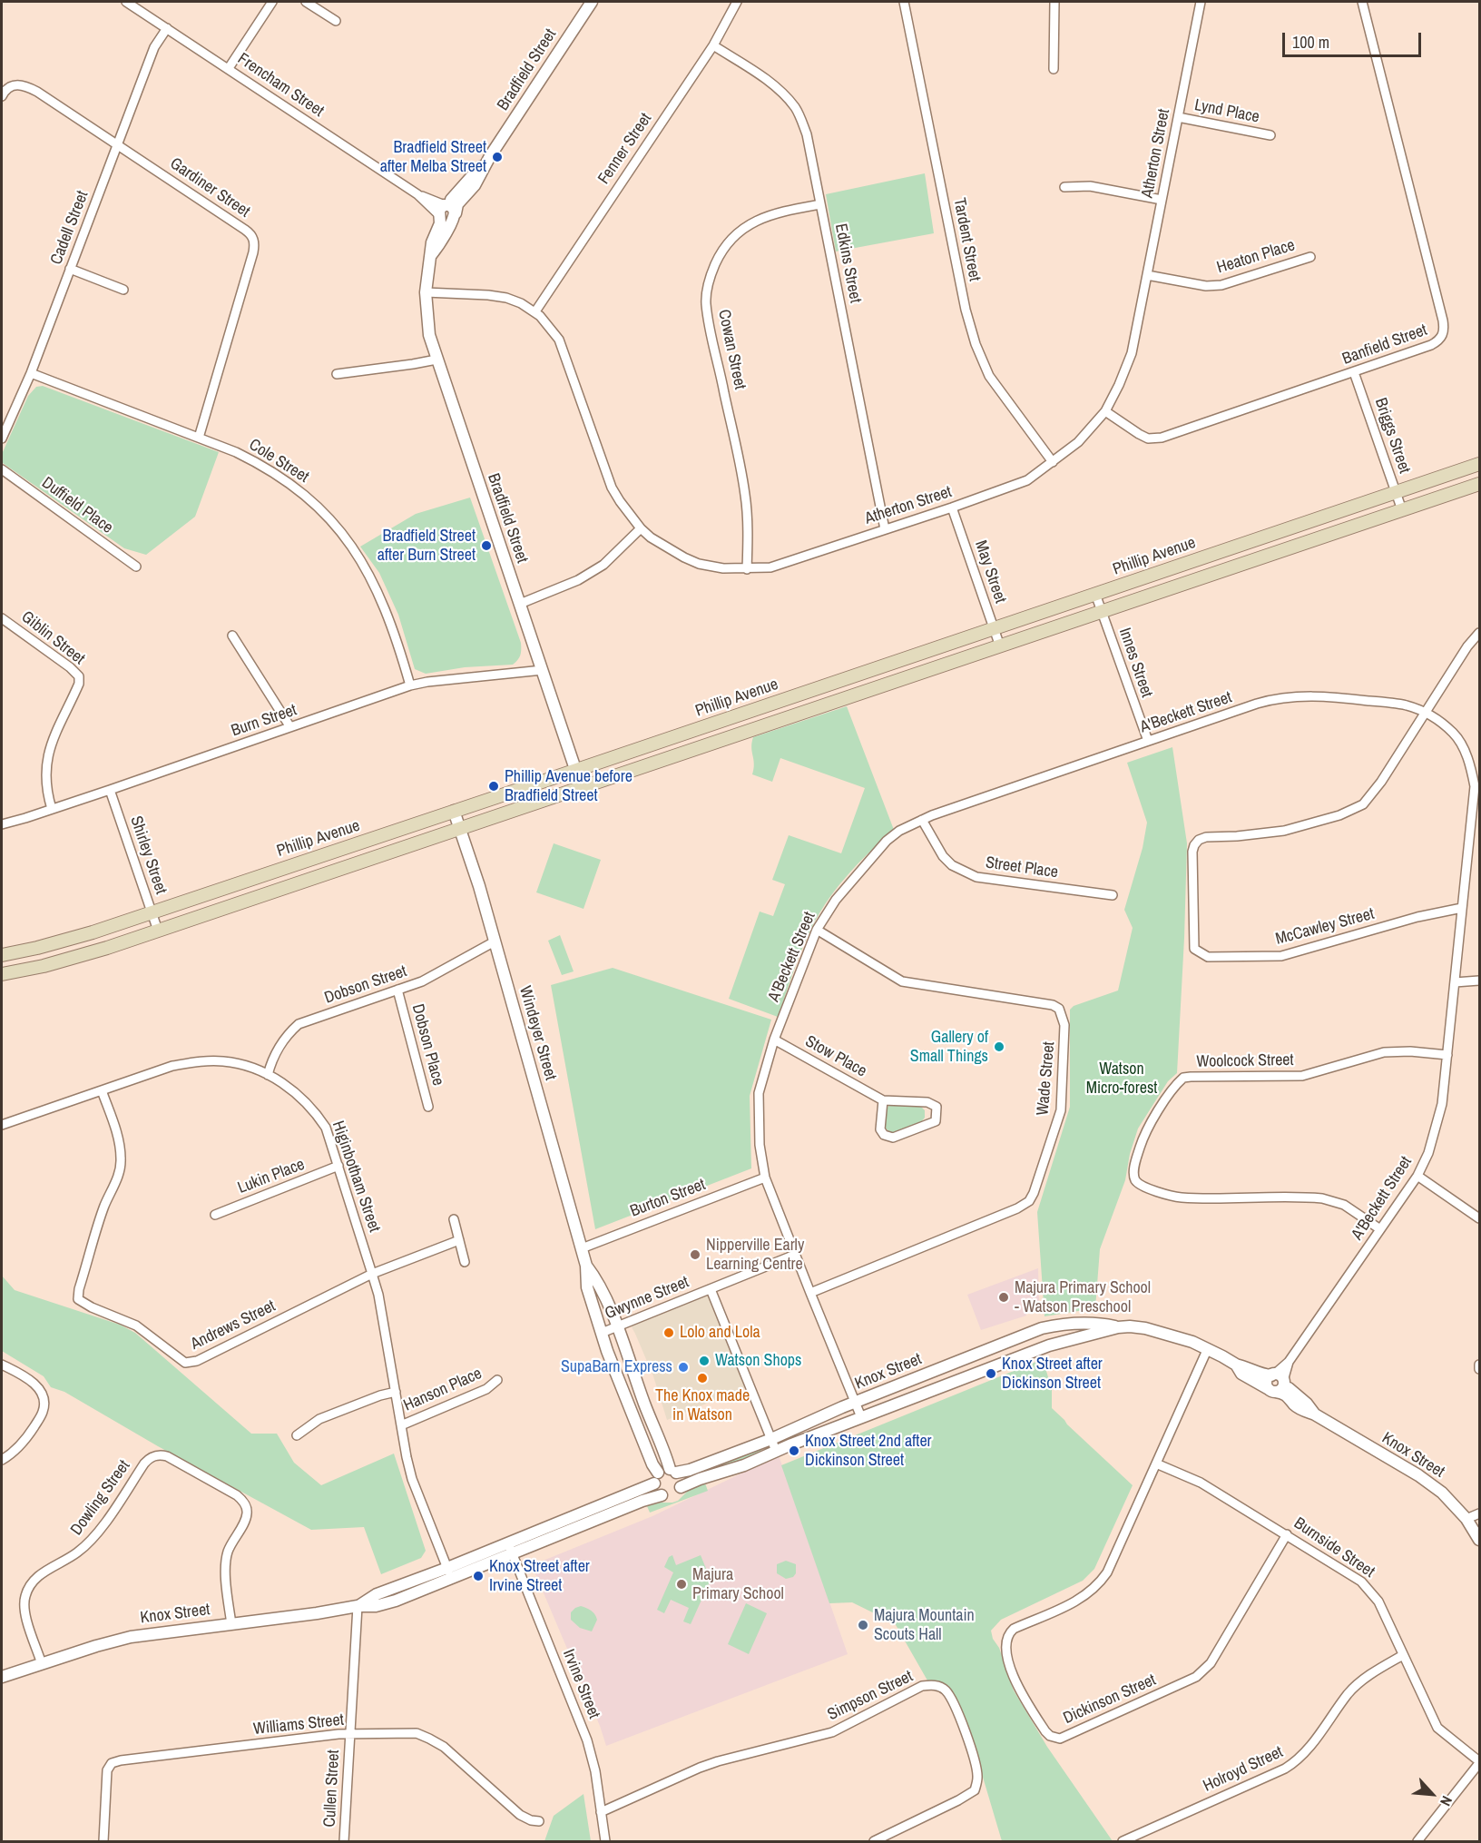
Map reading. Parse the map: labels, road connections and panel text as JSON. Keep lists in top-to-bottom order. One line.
{"streets":{"main road":["Phillip Avenue"],"street":["Bradfield Street","Frencham Street","Lynd Place","Fenner Street","Atherton Street","Gardiner Street","Cadell Street","Tardent Street","Heaton Place","Edkins Street","Banfield Street","Cowan Street","Briggs Street","Cole Street","Duffield Place","May Street","Giblin Street","Innes Street","A'Beckett Street","Burn Street","Shirley Street","Street Place","McCawley Street","Dobson Street","Windeyer Street","Dobson Place","Stow Place","Woolcock Street","Wade Street","Lukin Place","Higinbotham Street","Burton Street","Gwynne Street","Andrews Street","Knox Street","Hanson Place","Dowling Street","Burnside Street","Irvine Street","Simpson Street","Dickinson Street","Williams Street","Holroyd Street","Cullen Street"]},"crossings":[["Bradfield Street","Frencham Street"],["Bradfield Street","Atherton Street"],["Bradfield Street","Phillip Avenue"],["Bradfield Street","Burn Street"],["Frencham Street","Cadell Street"],["Lynd Place","Atherton Street"],["Fenner Street","Atherton Street"],["Fenner Street","Edkins Street"],["Atherton Street","Tardent Street"],["Atherton Street","Heaton Place"],["Atherton Street","Edkins Street"],["Atherton Street","Banfield Street"],["Atherton Street","Cowan Street"],["Atherton Street","May Street"],["Gardiner Street","Cadell Street"],["Gardiner Street","Cole Street"],["Cadell Street","Cole Street"],["Edkins Street","Cowan Street"],["Banfield Street","Briggs Street"],["Briggs Street","Phillip Avenue"],["Cole Street","Burn Street"],["Phillip Avenue","May Street"],["Phillip Avenue","Innes Street"],["Phillip Avenue","Shirley Street"],["Phillip Avenue","Windeyer Street"],["Giblin Street","Burn Street"],["Innes Street","A'Beckett Street"],["A'Beckett Street","Street Place"],["A'Beckett Street","McCawley Street"],["A'Beckett Street","Stow Place"],["A'Beckett Street","Woolcock Street"],["A'Beckett Street","Wade Street"],["A'Beckett Street","Burton Street"],["A'Beckett Street","Gwynne Street"],["A'Beckett Street","Knox Street"],["Burn Street","Shirley Street"],["Dobson Street","Windeyer Street"],["Dobson Street","Dobson Place"],["Dobson Street","Higinbotham Street"],["Windeyer Street","Burton Street"],["Windeyer Street","Gwynne Street"],["Windeyer Street","Knox Street"],["Lukin Place","Higinbotham Street"],["Higinbotham Street","Andrews Street"],["Higinbotham Street","Knox Street"],["Higinbotham Street","Hanson Place"],["Knox Street","Dowling Street"],["Knox Street","Irvine Street"],["Knox Street","Dickinson Street"],["Knox Street","Cullen Street"],["Burnside Street","Dickinson Street"],["Burnside Street","Holroyd Street"],["Irvine Street","Simpson Street"],["Williams Street","Cullen Street"]],"parks":["Watson Micro-forest"],"places":["Bradfield Street after Melba Street","Bradfield Street after Burn Street","Phillip Avenue before Bradfield Street","Gallery of Small Things","Nipperville Early Learning Centre","Majura Primary School - Watson Preschool","Lolo and Lola","Watson Shops","SupaBarn Express","Knox Street after Dickinson Street","The Knox made in Watson","Knox Street 2nd after Dickinson Street","Knox Street after Irvine Street","Majura Primary School","Majura Mountain Scouts Hall"],"scale_bar":"100 m","north":"bottom right"}
